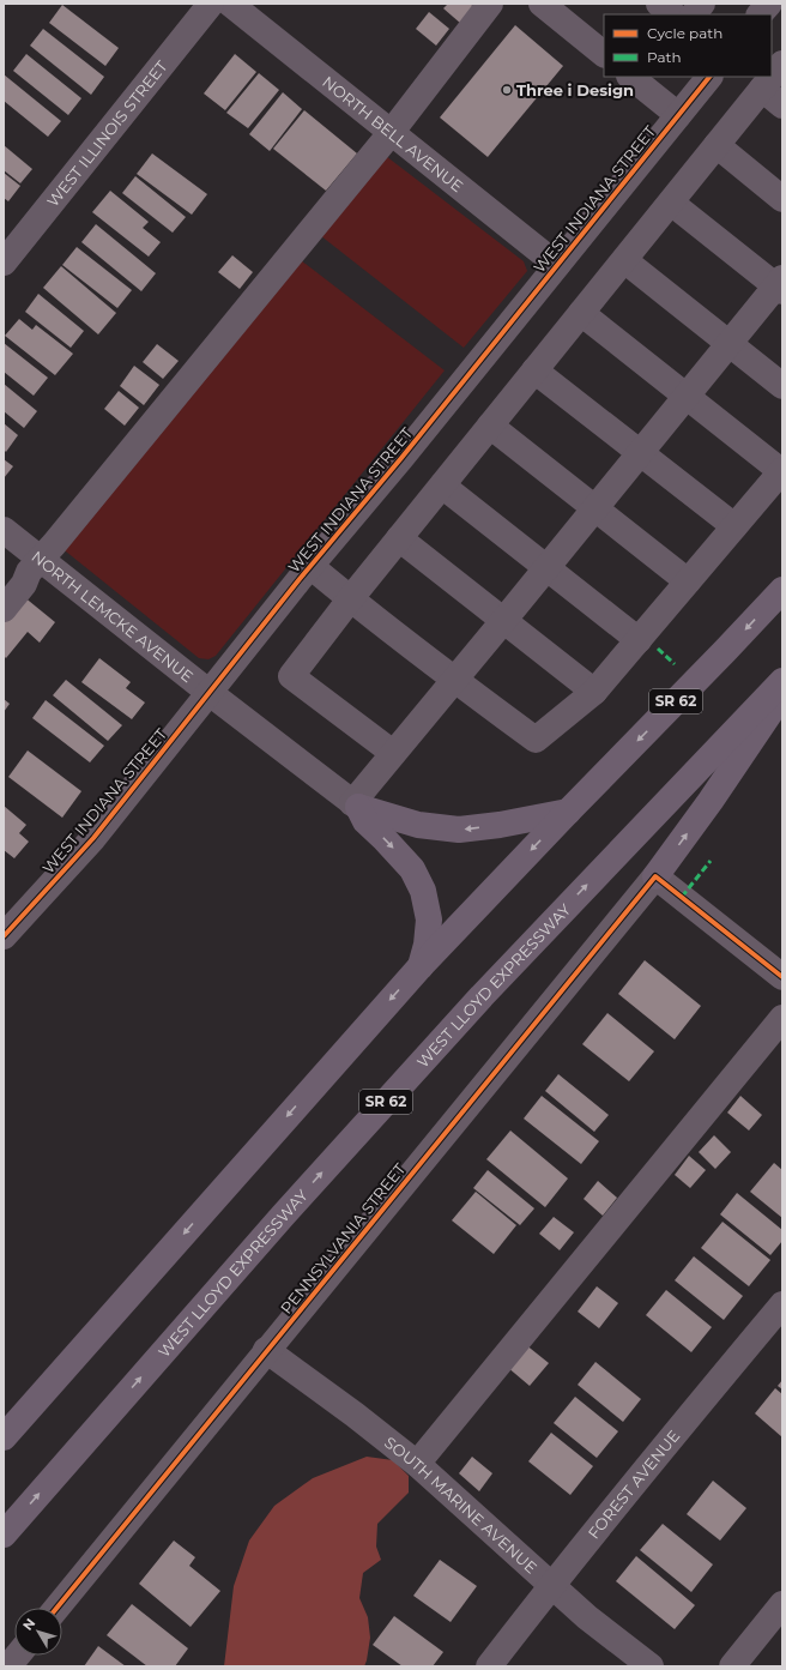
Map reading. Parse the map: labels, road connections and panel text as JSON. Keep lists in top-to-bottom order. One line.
{"streets":{"highway":["SR 62","WEST LLOYD EXPRESSWAY"],"street":["WEST ILLINOIS STREET","NORTH BELL AVENUE","WEST INDIANA STREET","NORTH LEMCKE AVENUE","PENNSYLVANIA STREET","FOREST AVENUE","SOUTH MARINE AVENUE"]},"crossings":[["NORTH BELL AVENUE","WEST INDIANA STREET"],["WEST INDIANA STREET","NORTH LEMCKE AVENUE"],["PENNSYLVANIA STREET","SOUTH MARINE AVENUE"],["FOREST AVENUE","SOUTH MARINE AVENUE"]],"places":["Three i Design"],"legend":["Cycle path","Path"],"north":"top left"}
